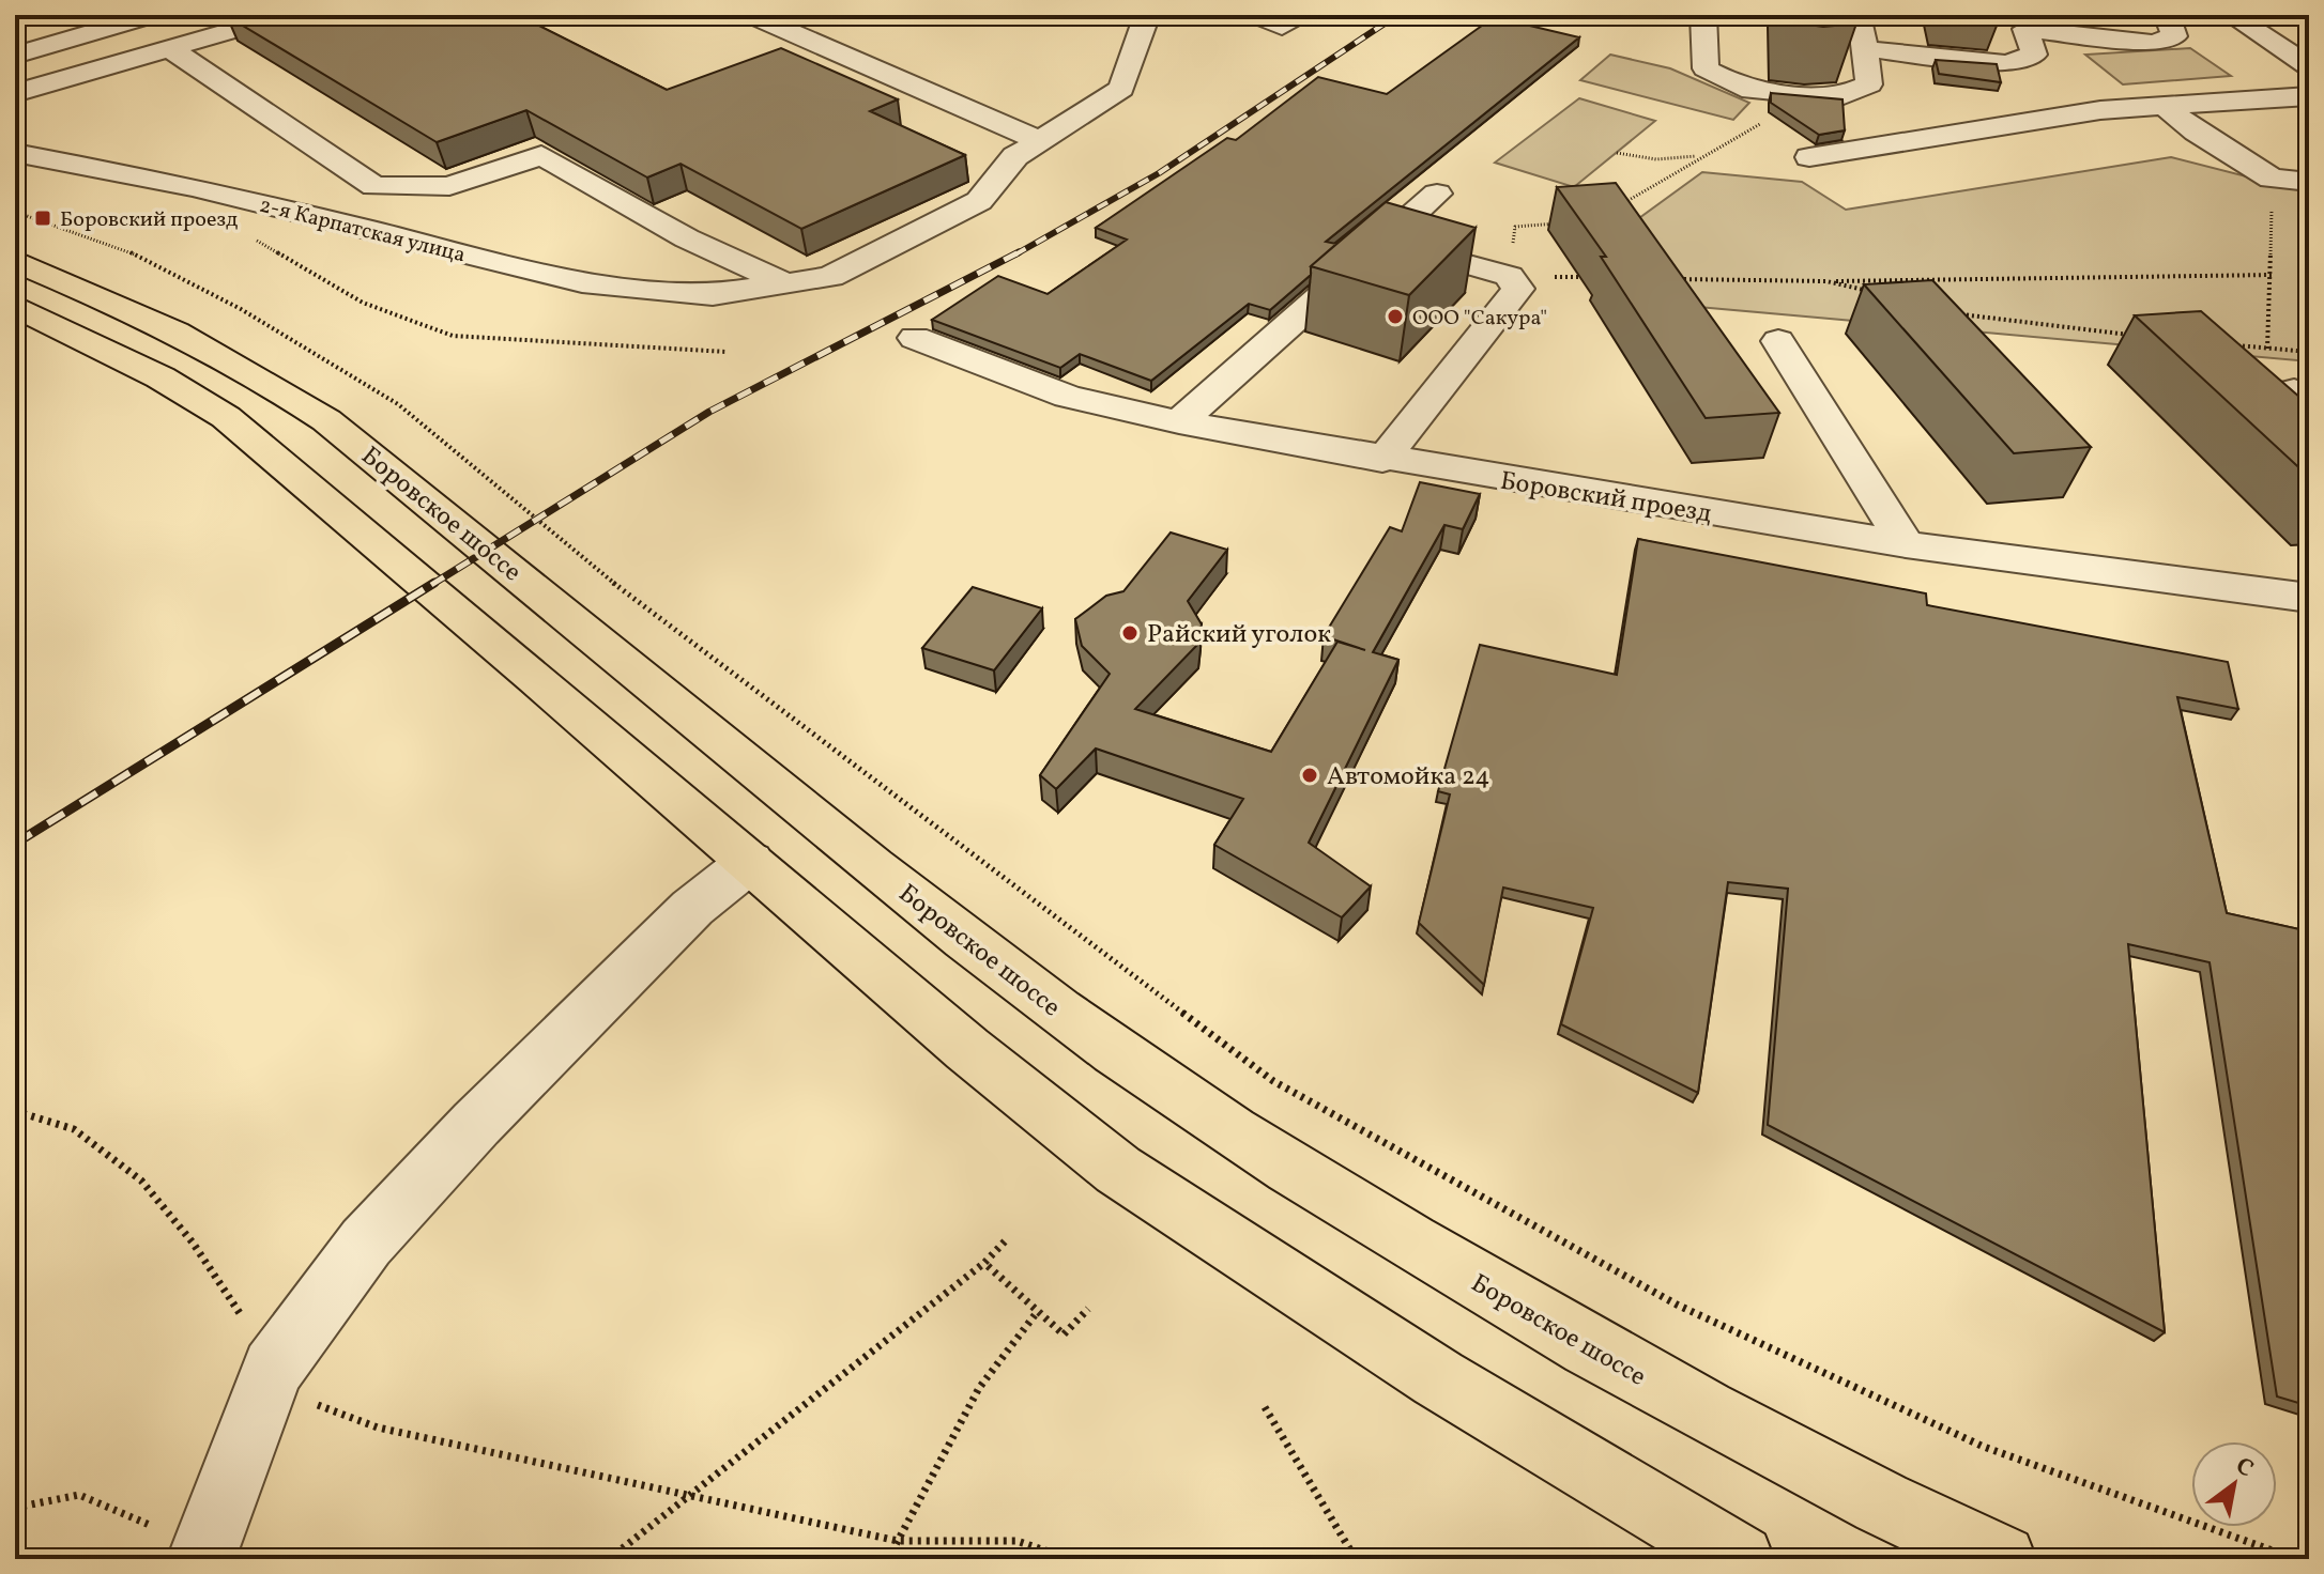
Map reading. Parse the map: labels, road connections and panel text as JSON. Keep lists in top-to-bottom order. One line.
{"streets":{"main road":["Боровское шоссе"],"street":["2-я Карпатская улица","Боровский проезд"]},"places":{"transit":["Боровский проезд"],"other":["ООО \"Сакура\"","Райский уголок","Автомойка 24"]},"north":"top right"}
